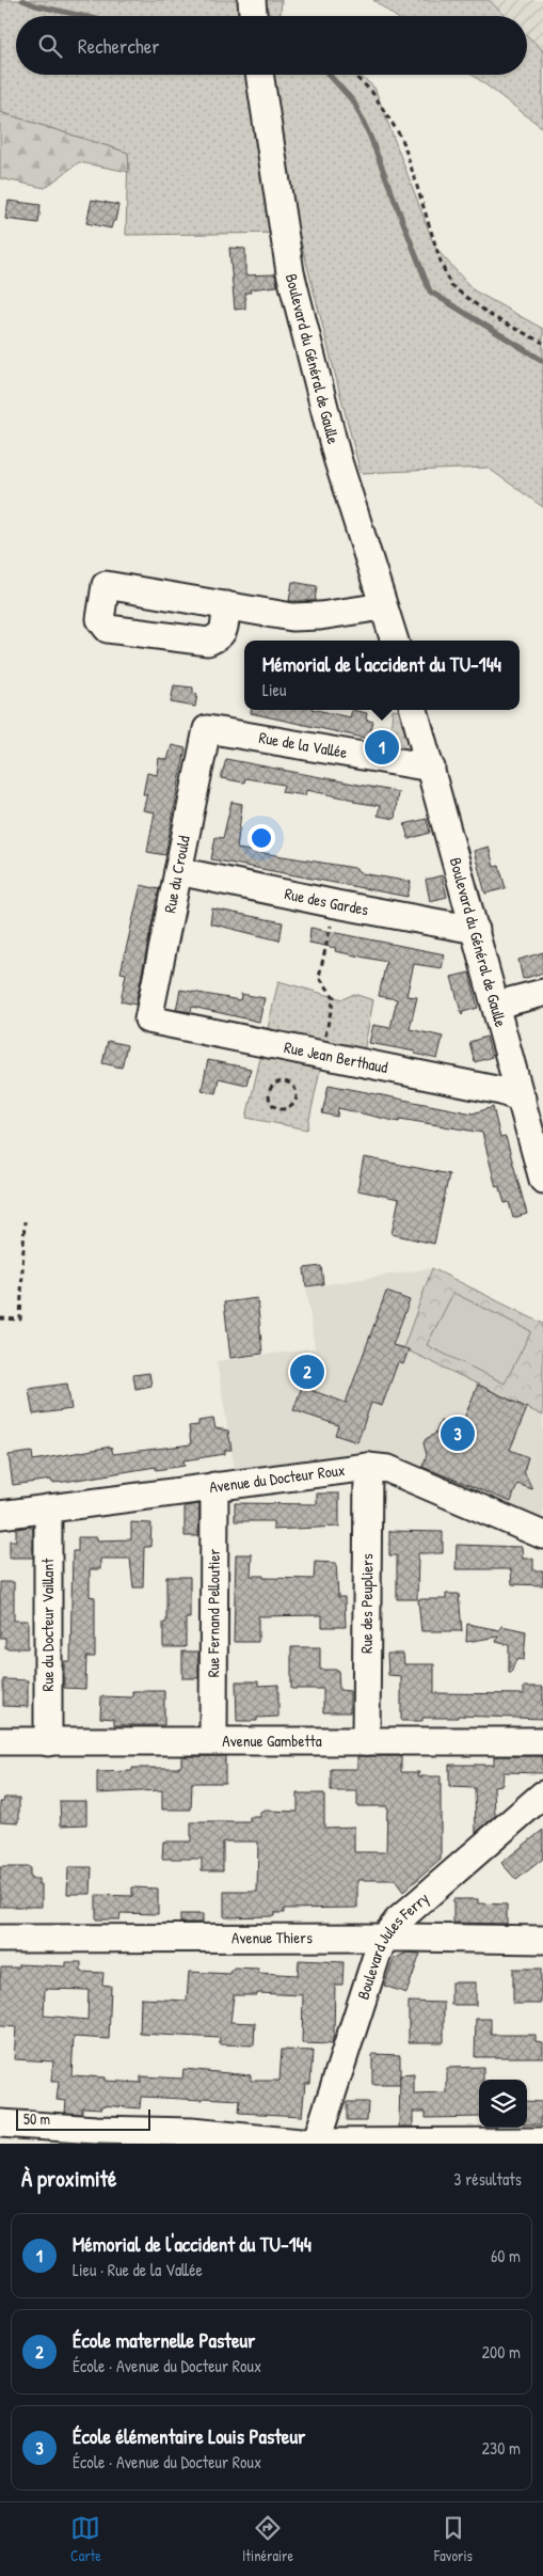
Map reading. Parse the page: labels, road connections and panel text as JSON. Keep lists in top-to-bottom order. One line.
{"streets":{"street":["Boulevard du Général de Gaulle","Rue de la Vallée","Rue du Crould","Rue des Gardes","Rue Jean Berthaud","Avenue du Docteur Roux","Rue des Peupliers","Rue Fernand Pelloutier","Rue du Docteur Vaillant","Avenue Gambetta","Avenue Thiers","Boulevard Jules Ferry"]},"crossings":[["Boulevard du Général de Gaulle","Rue de la Vallée"],["Boulevard du Général de Gaulle","Rue des Gardes"],["Boulevard du Général de Gaulle","Rue Jean Berthaud"],["Rue de la Vallée","Rue du Crould"],["Rue du Crould","Rue des Gardes"],["Rue du Crould","Rue Jean Berthaud"],["Avenue du Docteur Roux","Rue des Peupliers"],["Avenue du Docteur Roux","Rue Fernand Pelloutier"],["Avenue du Docteur Roux","Rue du Docteur Vaillant"],["Rue des Peupliers","Avenue Gambetta"],["Rue Fernand Pelloutier","Avenue Gambetta"],["Rue du Docteur Vaillant","Avenue Gambetta"],["Avenue Thiers","Boulevard Jules Ferry"]],"scale_bar":"50 m","page":{"search":"Rechercher","popup":["Mémorial de l'accident du TU-144","Lieu"],"pins":["1","2","3"],"scale":"50 m","heading":["À proximité","3 résultats"],"list":[{"mark":"1","name":"Mémorial de l'accident du TU-144","note":"Lieu · Rue de la Vallée","value":"60 m"},{"mark":"2","name":"École maternelle Pasteur","note":"École · Avenue du Docteur Roux","value":"200 m"},{"mark":"3","name":"École élémentaire Louis Pasteur","note":"École · Avenue du Docteur Roux","value":"230 m"}],"nav":["Carte","Itinéraire","Favoris"]}}
